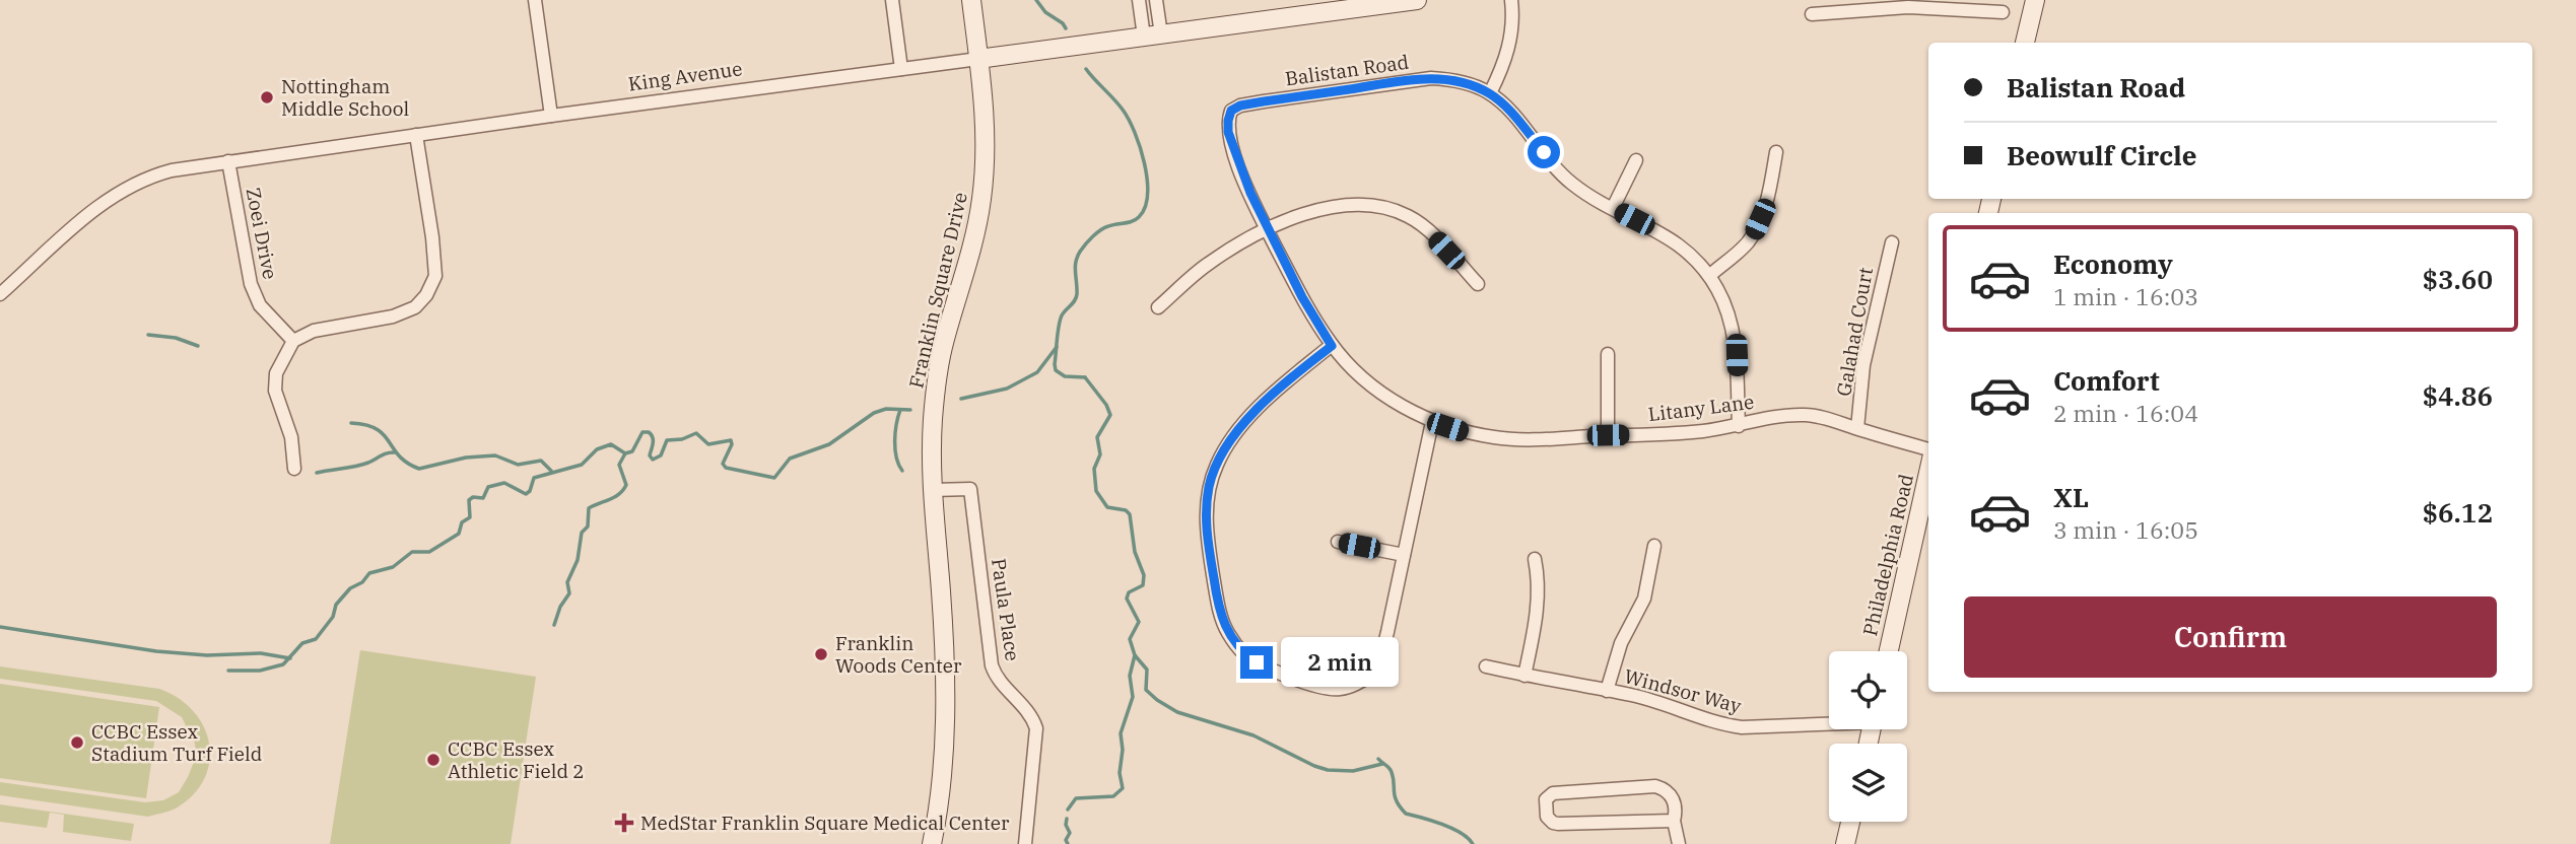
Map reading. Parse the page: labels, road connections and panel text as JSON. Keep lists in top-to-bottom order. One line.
{"streets":{"street":["Balistan Road","King Avenue","Zoei Drive","Franklin Square Drive","Galahad Court","Litany Lane","Philadelphia Road","Paula Place","Windsor Way"]},"crossings":[["Balistan Road","Litany Lane"],["King Avenue","Zoei Drive"],["King Avenue","Franklin Square Drive"],["Franklin Square Drive","Paula Place"],["Galahad Court","Litany Lane"]],"places":{"other":["Nottingham Middle School","Franklin Woods Center","CCBC Essex Stadium Turf Field","CCBC Essex Athletic Field 2"],"health":["MedStar Franklin Square Medical Center"]},"page":{"banner":["Balistan Road","Beowulf Circle"],"list":[{"name":"Economy","note":"1 min · 16:03","value":"$3.60"},{"name":"Comfort","note":"2 min · 16:04","value":"$4.86"},{"name":"XL","note":"3 min · 16:05","value":"$6.12"}],"buttons":"Confirm","bubble":"2 min"}}
